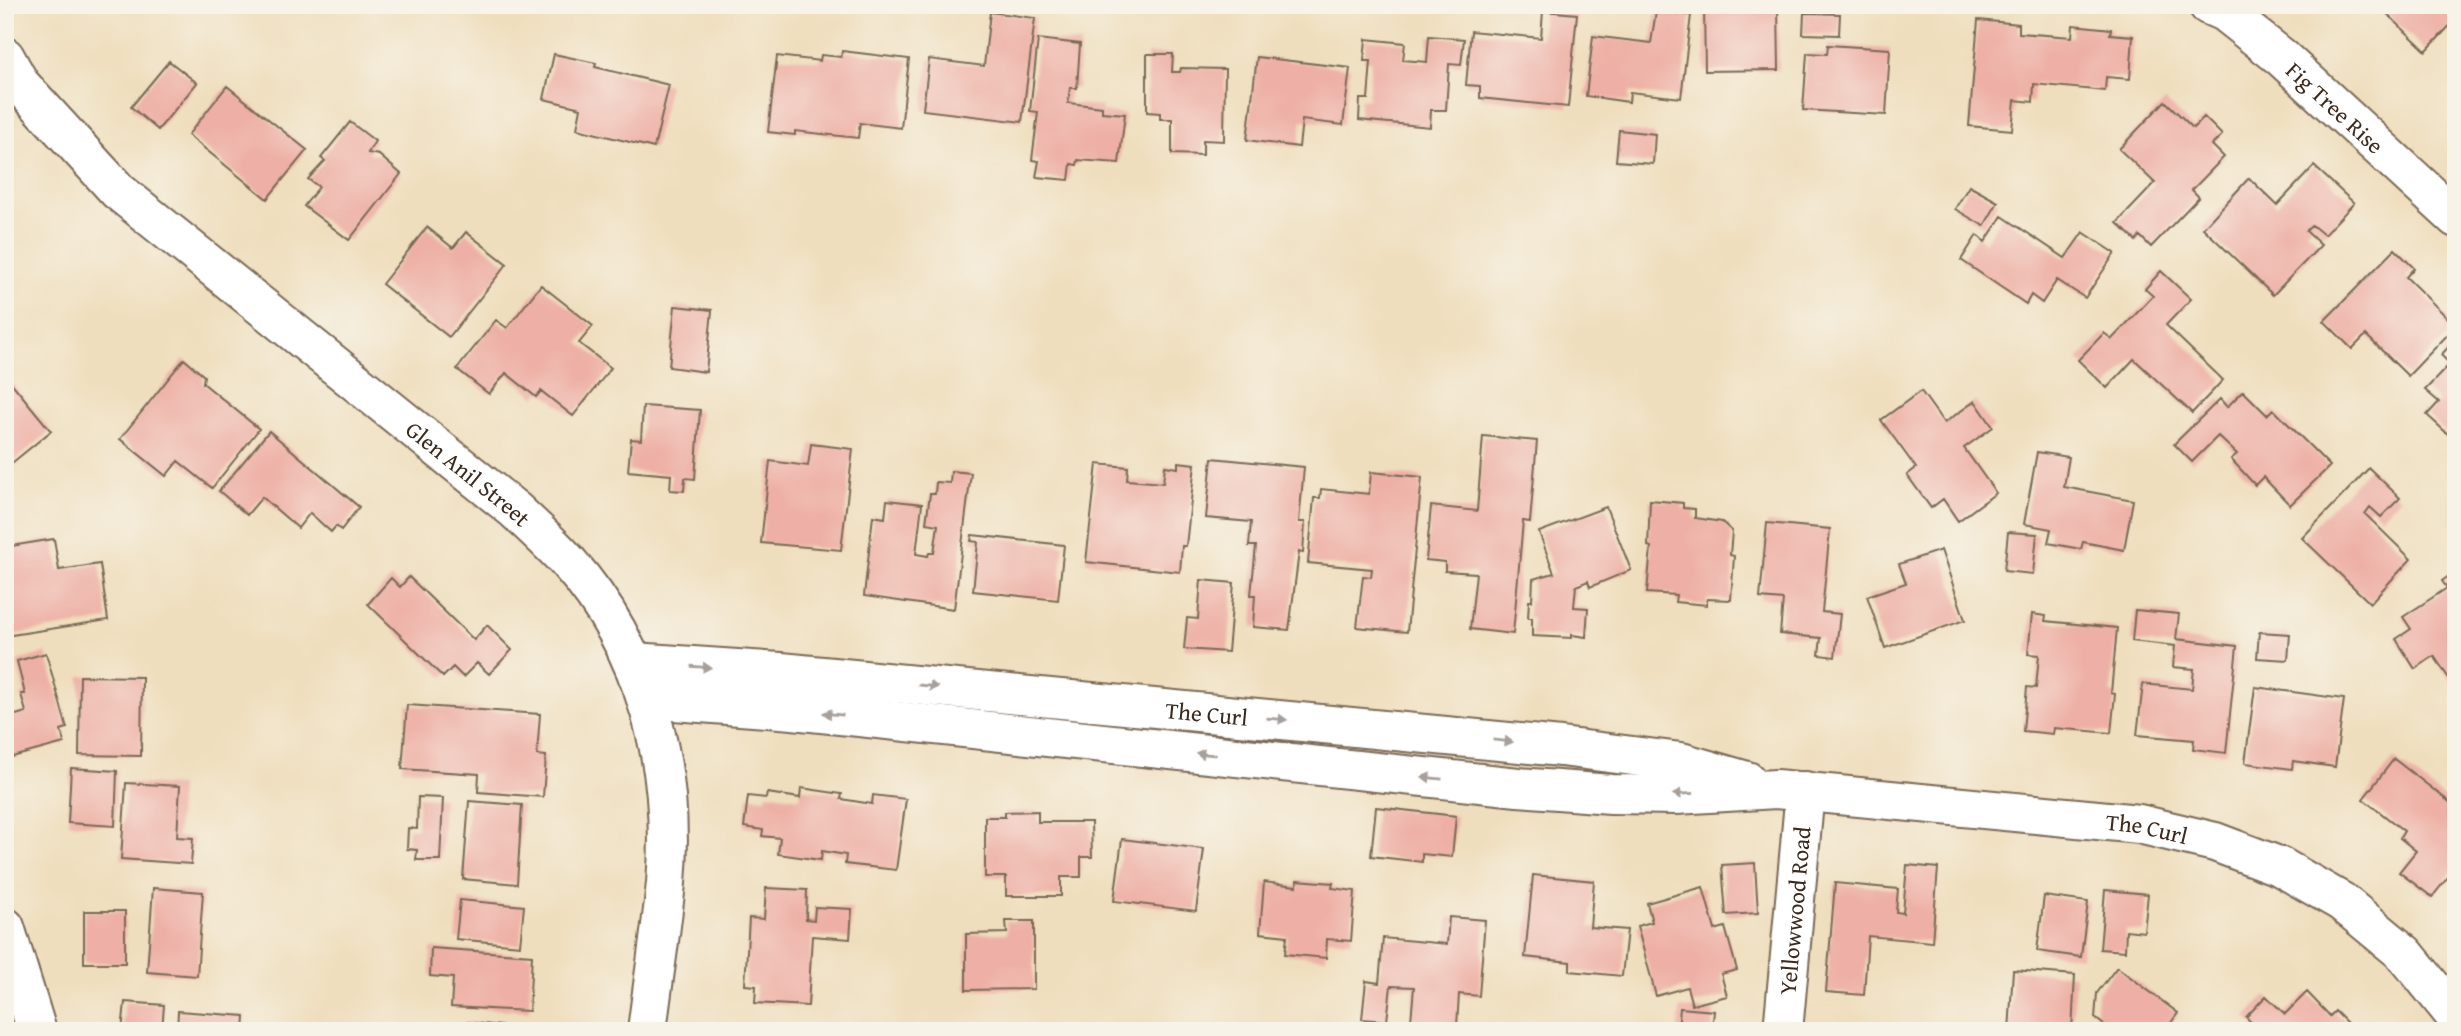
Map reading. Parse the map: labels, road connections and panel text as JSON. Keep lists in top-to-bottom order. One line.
{"streets":{"street":["Fig Tree Rise","Glen Anil Street","The Curl","Yellowwood Road"]},"crossings":[["Glen Anil Street","The Curl"],["The Curl","Yellowwood Road"]]}
